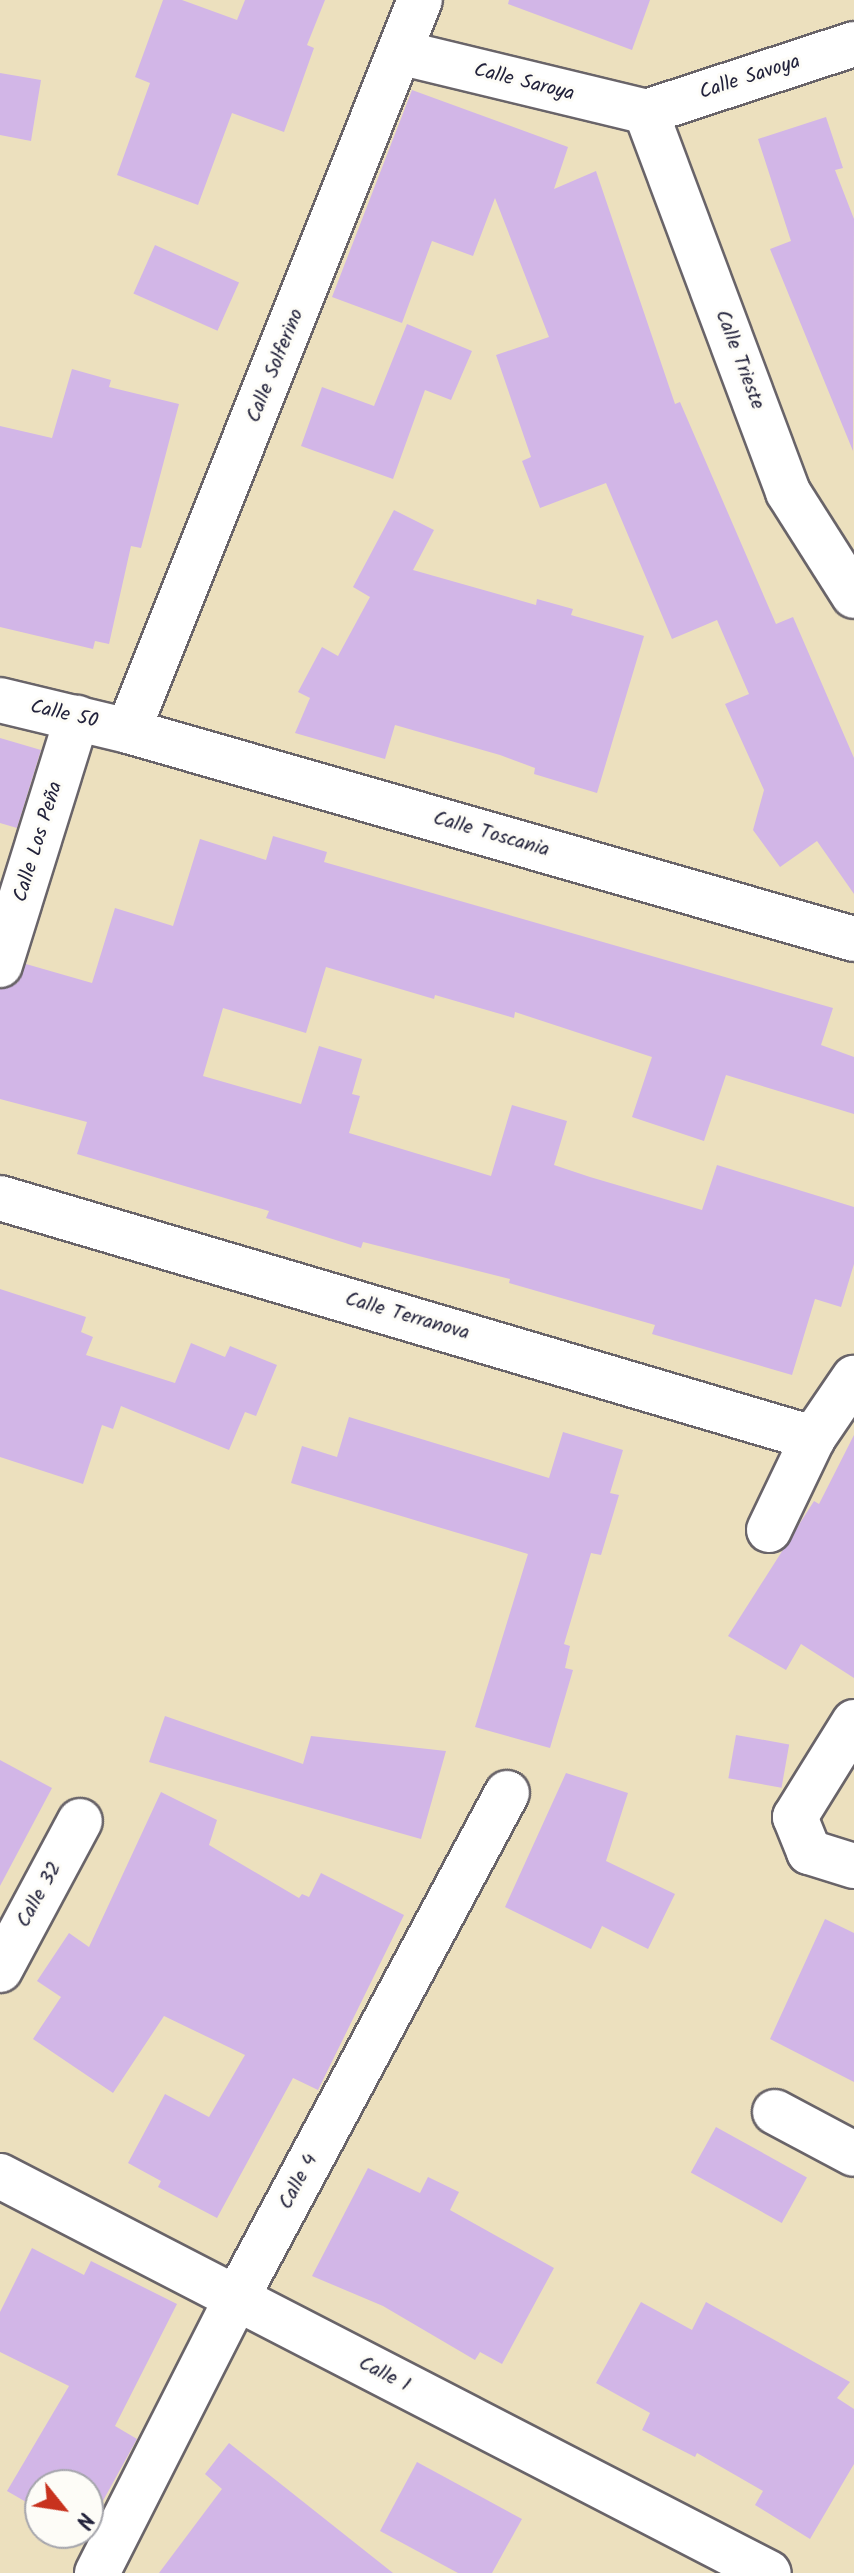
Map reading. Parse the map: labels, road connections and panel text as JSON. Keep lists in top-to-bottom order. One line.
{"streets":{"street":["Calle Savoya","Calle Saroya","Calle Trieste","Calle Solferino","Calle 50","Calle Toscania","Calle Los Peña","Calle Terranova","Calle 32","Calle 4","Calle 1"]},"crossings":[["Calle Savoya","Calle Saroya"],["Calle Savoya","Calle Trieste"],["Calle Saroya","Calle Trieste"],["Calle Saroya","Calle Solferino"],["Calle Solferino","Calle 50"],["Calle Solferino","Calle Toscania"],["Calle 50","Calle Toscania"],["Calle 50","Calle Los Peña"],["Calle 4","Calle 1"]],"north":"bottom right"}
